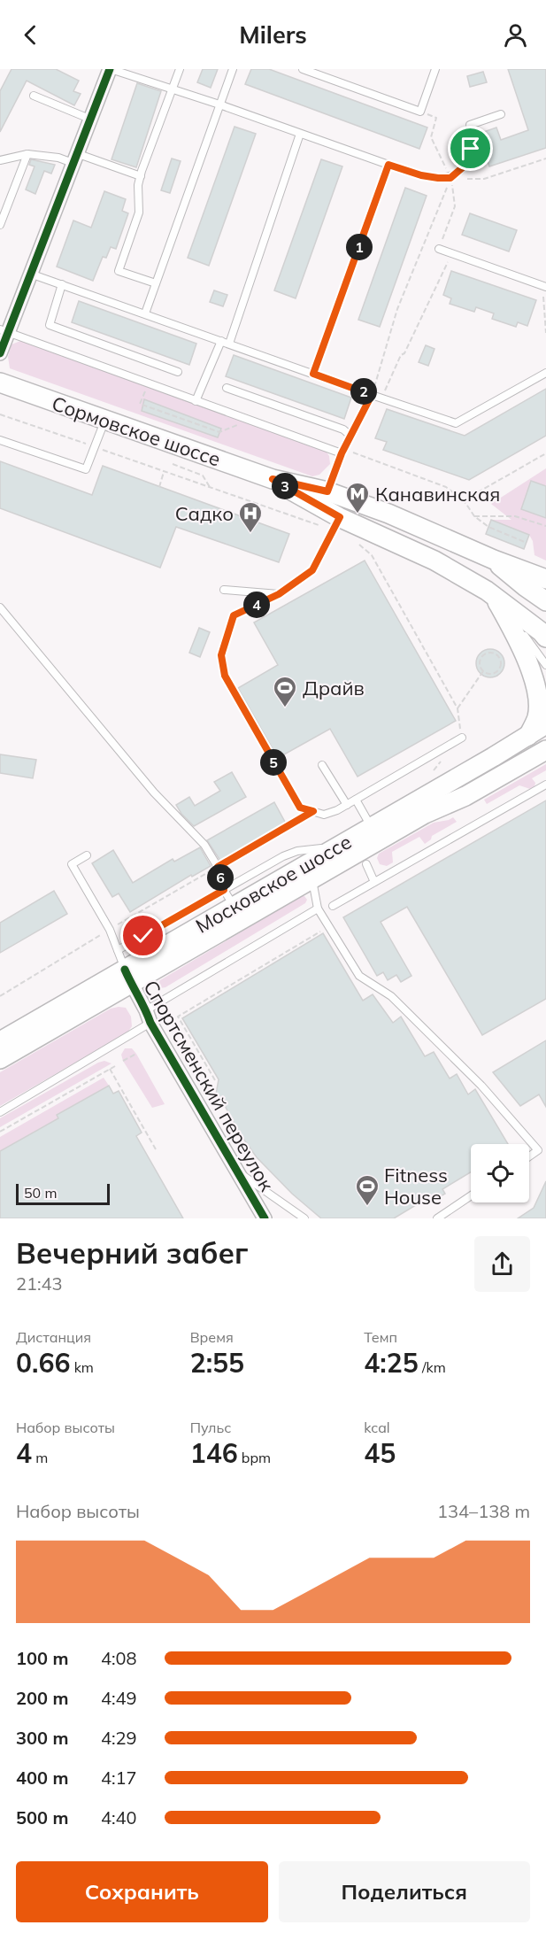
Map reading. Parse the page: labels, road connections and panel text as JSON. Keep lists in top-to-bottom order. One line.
{"streets":{"main road":["Сормовское шоссе","Московское шоссе"],"street":["Спортсменский переулок"]},"crossings":[["Сормовское шоссе","Московское шоссе"],["Московское шоссе","Спортсменский переулок"]],"places":{"metro station":["Канавинская"],"hospital":["Садко"],"sports":["Драйв","Fitness House"]},"scale_bar":"50 m","page":{"header":"Milers","pins":["1","2","3","4","5","6"],"scale":"50 m","heading":["Вечерний забег","21:43"],"stats":[["Дистанция","0.66 km"],["Время","2:55"],["Темп","4:25 /km"],["Набор высоты","4 m"],["Пульс","146 bpm"],["kcal","45"]],"chart":["Набор высоты","134–138 m"],"list":[{"name":"100 m","note":"4:08"},{"name":"200 m","note":"4:49"},{"name":"300 m","note":"4:29"},{"name":"400 m","note":"4:17"},{"name":"500 m","note":"4:40"}],"buttons":["Сохранить","Поделиться"]}}
